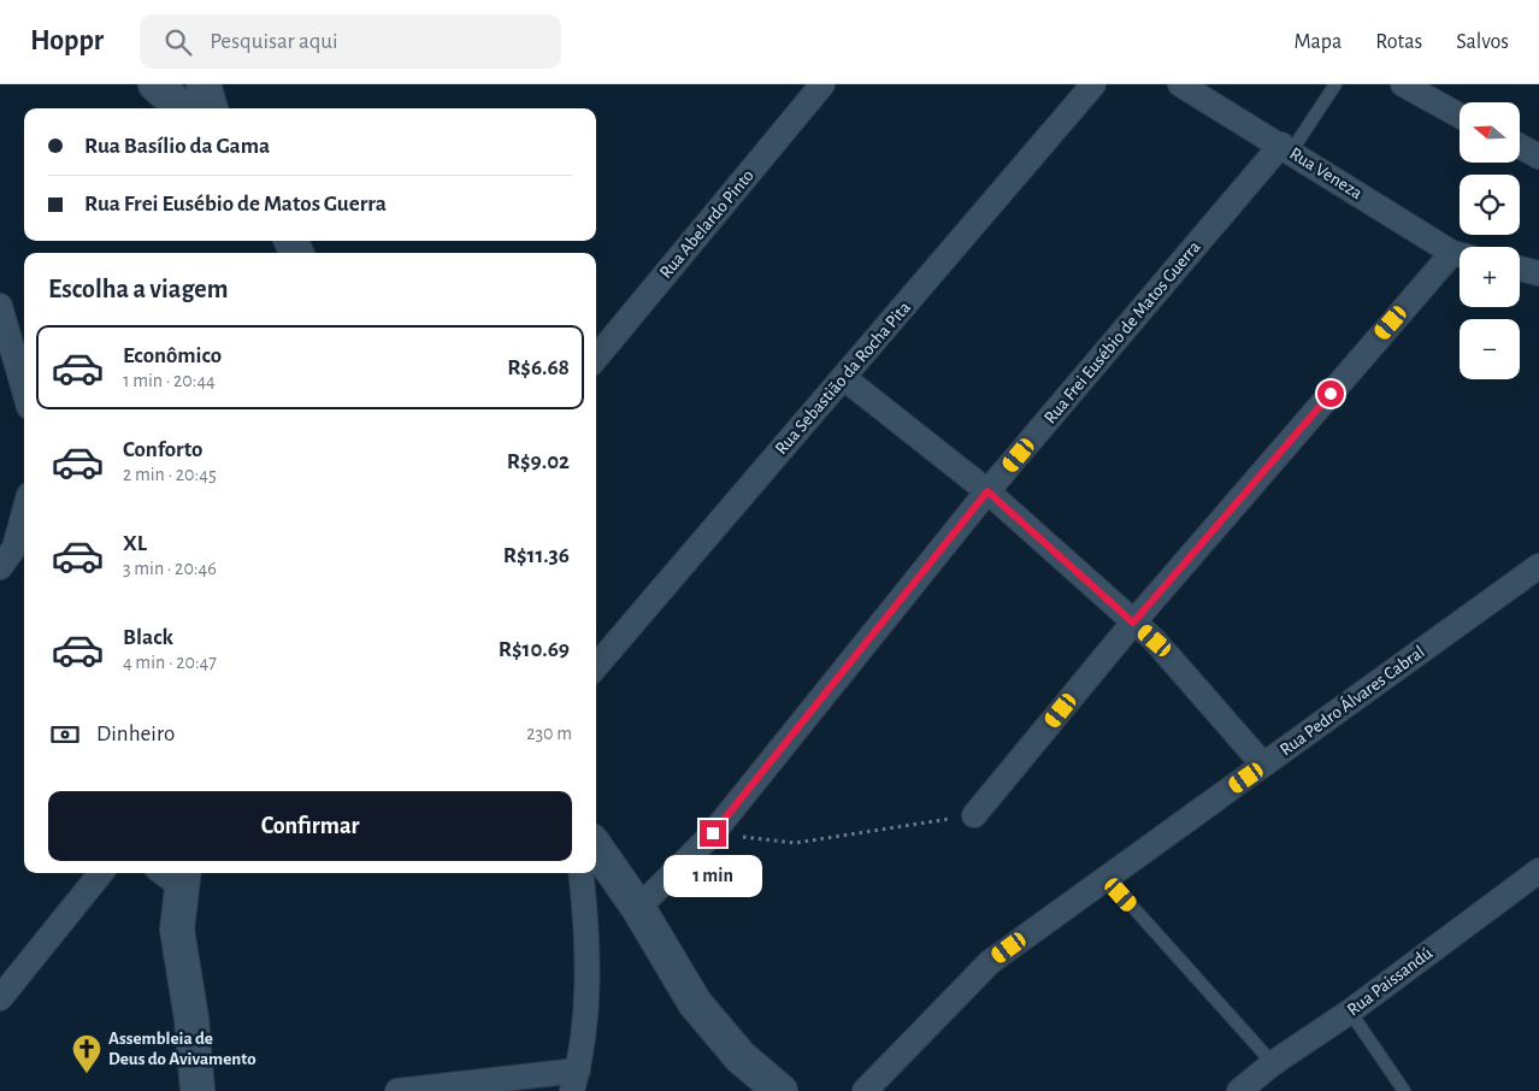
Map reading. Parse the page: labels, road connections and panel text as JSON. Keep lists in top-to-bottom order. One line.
{"streets":{"street":["Rua Veneza","Rua Abelardo Pinto","Rua Frei Eusébio de Matos Guerra","Rua Sebastião da Rocha Pita","Rua Pedro Álvares Cabral","Rua Paissandú"]},"crossings":[["Rua Veneza","Rua Frei Eusébio de Matos Guerra"]],"places":{"church":["Assembleia de Deus do Avivamento"]},"north":"left","page":{"header":"Hoppr","search":"Pesquisar aqui","nav":["Mapa","Rotas","Salvos"],"map_buttons":["+","−"],"banner":["Rua Basílio da Gama","Rua Frei Eusébio de Matos Guerra"],"heading":"Escolha a viagem","list":[{"name":"Econômico","note":"1 min · 20:44","value":"R$6.68"},{"name":"Conforto","note":"2 min · 20:45","value":"R$9.02"},{"name":"XL","note":"3 min · 20:46","value":"R$11.36"},{"name":"Black","note":"4 min · 20:47","value":"R$10.69"}],"pay":["Dinheiro","230 m"],"buttons":"Confirmar","bubble":"1 min"}}
